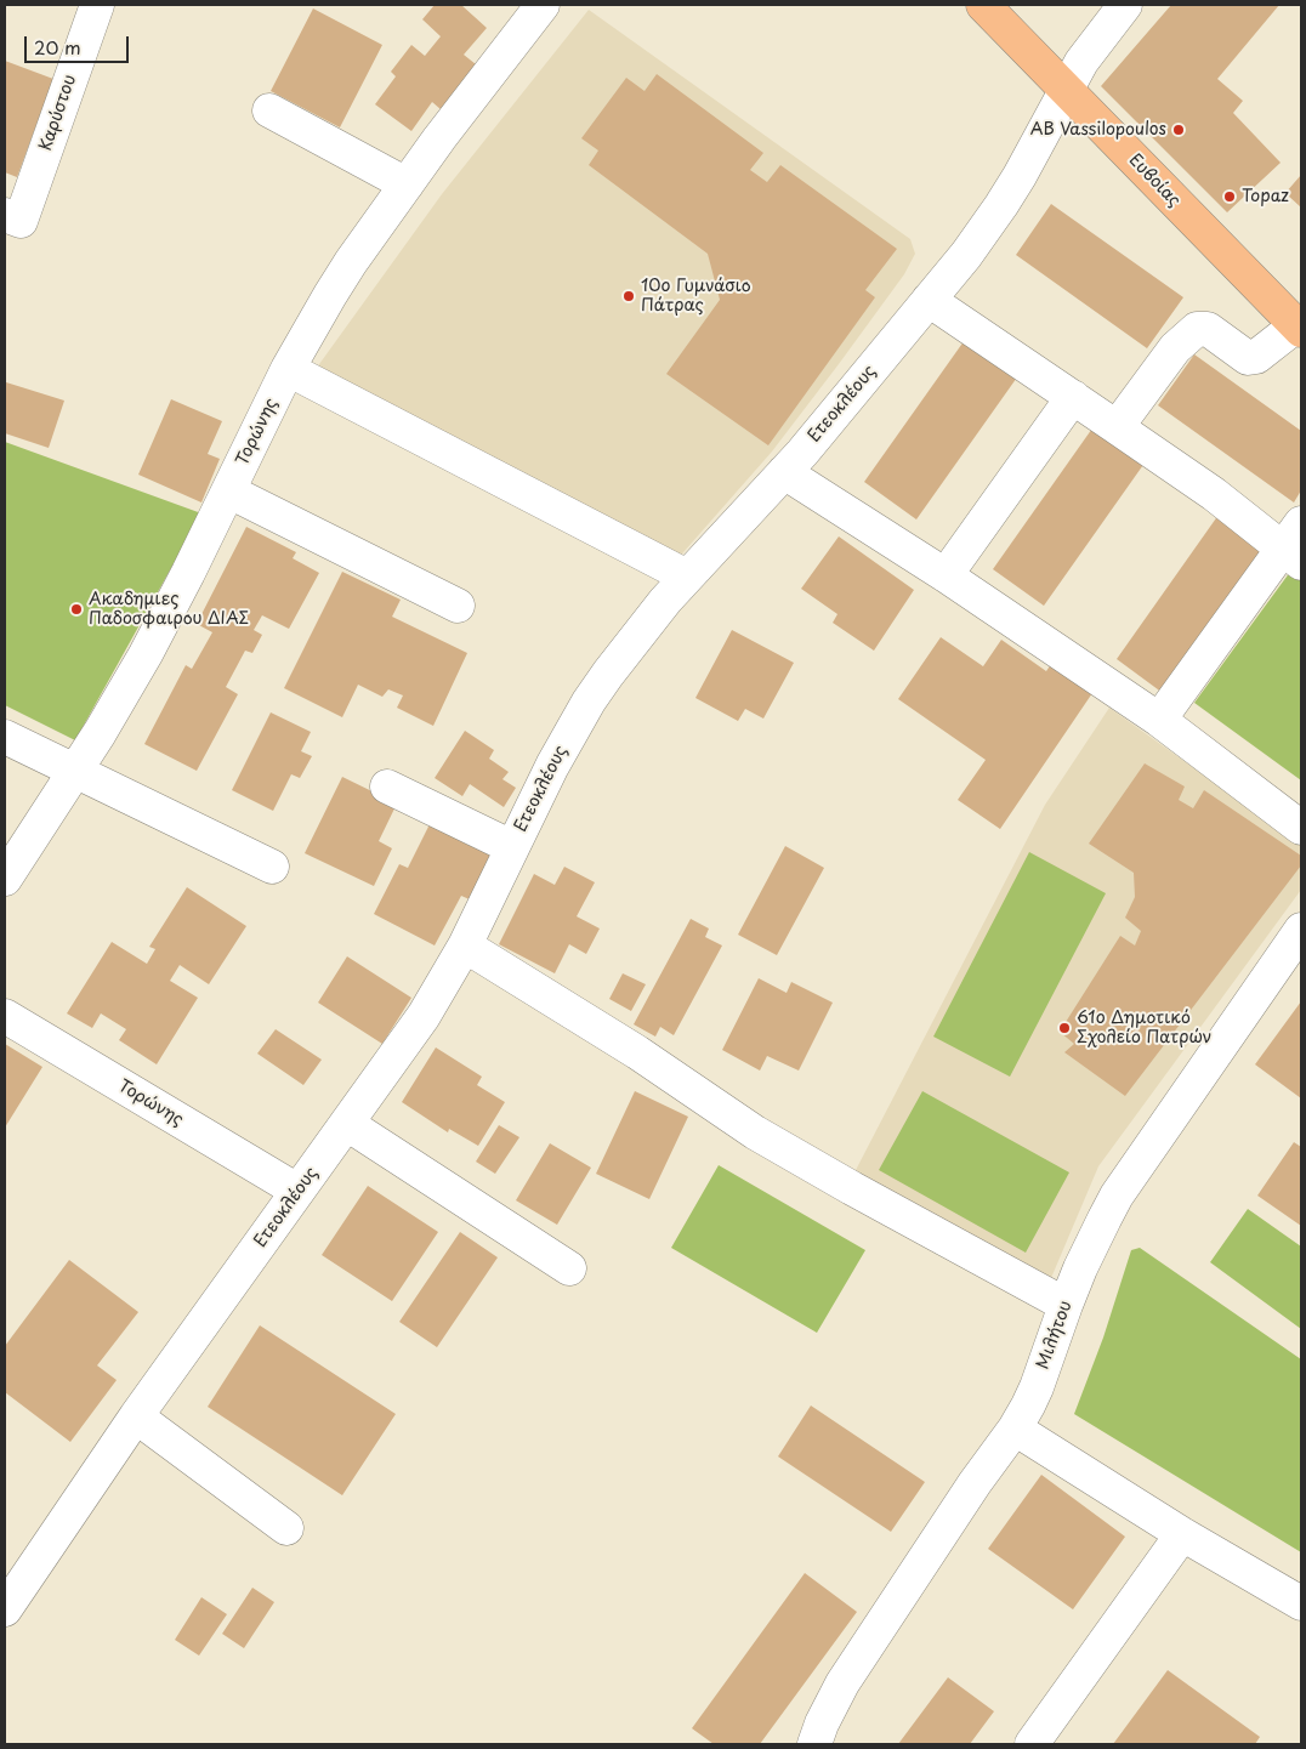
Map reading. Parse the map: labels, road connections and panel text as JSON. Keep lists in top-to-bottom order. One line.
{"streets":{"main road":["Ευβοίας"],"street":["Καρύστου","Ετεοκλέους","Τορώνης","Μιλήτου"]},"crossings":[["Ευβοίας","Ετεοκλέους"],["Ετεοκλέους","Τορώνης"]],"places":["AB Vassilopoulos","Topaz","10ο Γυμνάσιο Πάτρας","Ακαδημιες Παδοσφαιρου ΔΙΑΣ","61ο Δημοτικό Σχολείο Πατρών"],"scale_bar":"20 m"}
